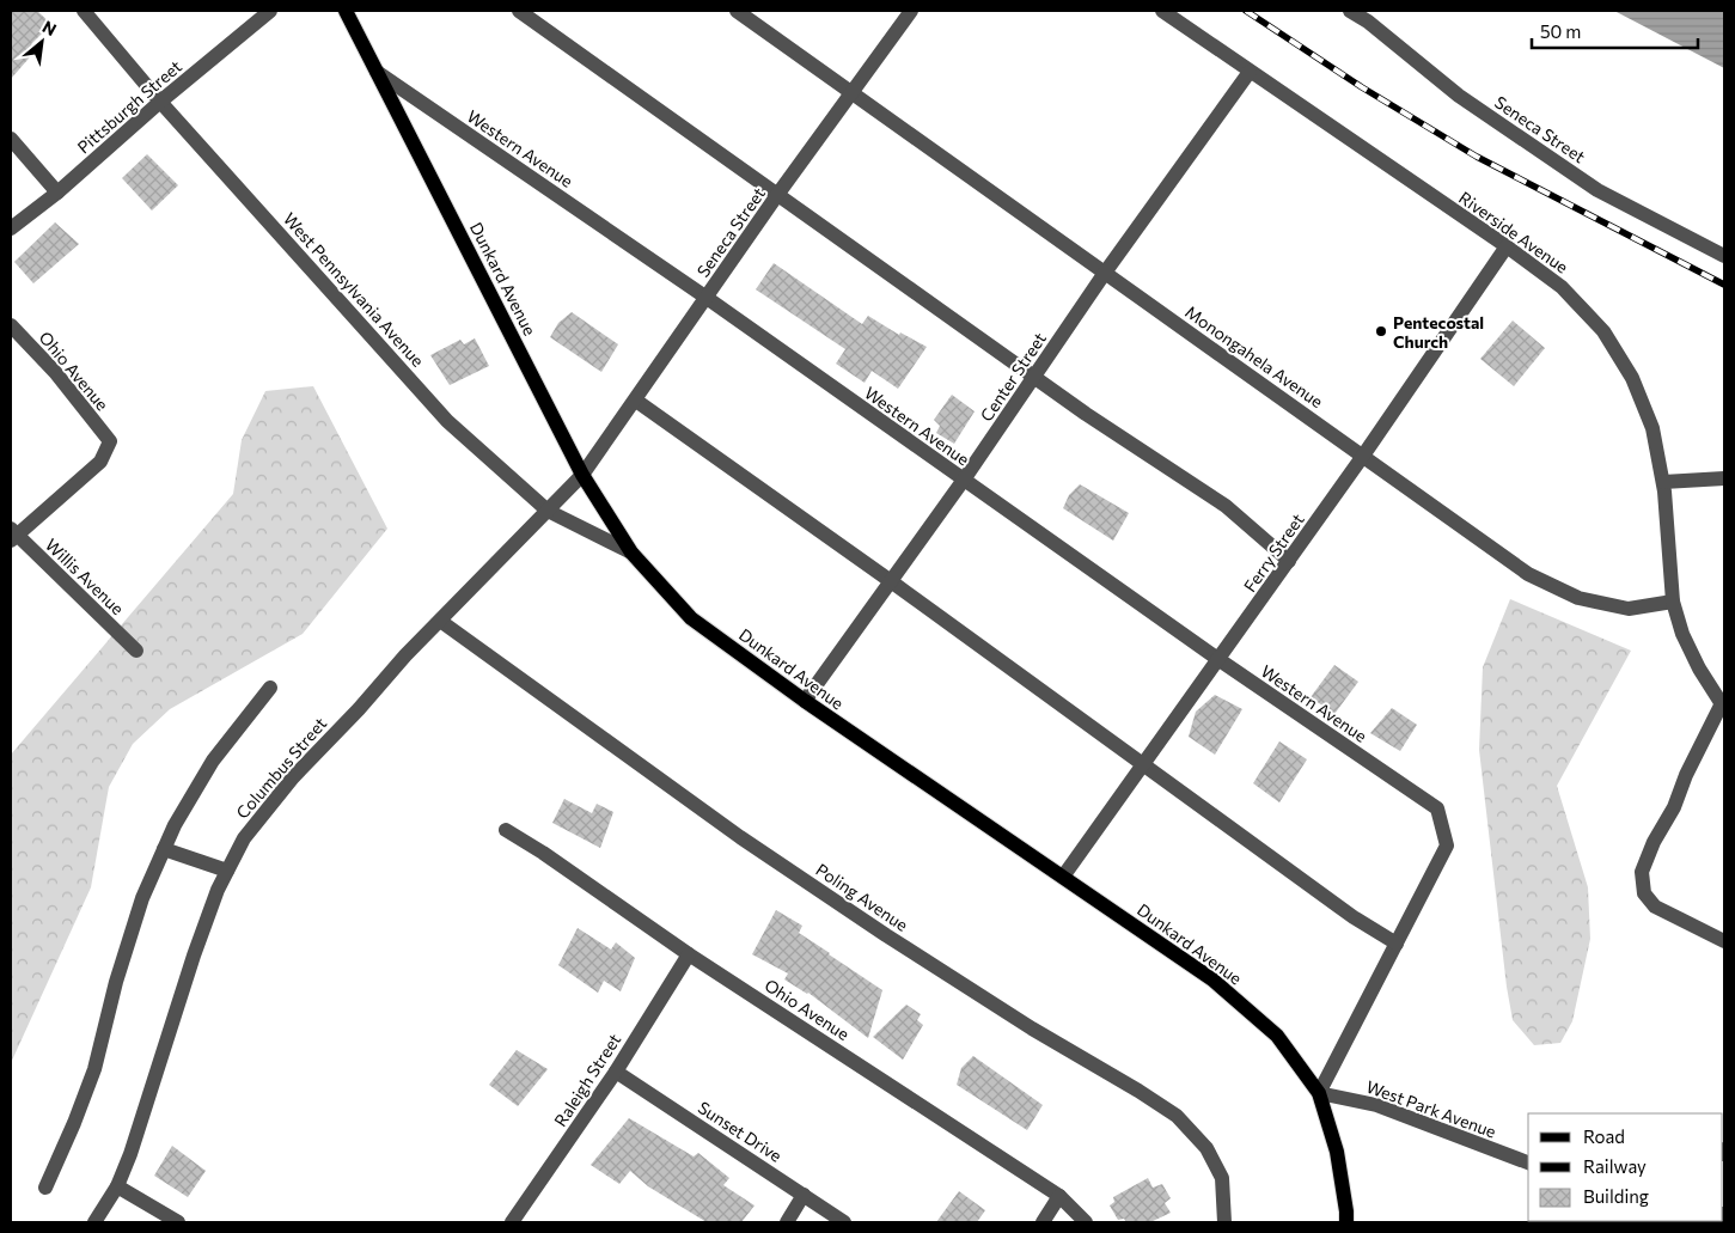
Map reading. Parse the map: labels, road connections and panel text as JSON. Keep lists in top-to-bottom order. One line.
{"streets":{"main road":["Dunkard Avenue"],"street":["Pittsburgh Street","Seneca Street","Western Avenue","Riverside Avenue","West Pennsylvania Avenue","Monongahela Avenue","Ohio Avenue","Center Street","Ferry Street","Willis Avenue","Columbus Street","Poling Avenue","Raleigh Street","West Park Avenue","Sunset Drive"]},"crossings":[["Pittsburgh Street","West Pennsylvania Avenue"],["Seneca Street","Western Avenue"],["Seneca Street","Dunkard Avenue"],["Seneca Street","Monongahela Avenue"],["Seneca Street","Columbus Street"],["Western Avenue","Dunkard Avenue"],["Western Avenue","Center Street"],["Western Avenue","Ferry Street"],["Riverside Avenue","Monongahela Avenue"],["Riverside Avenue","Center Street"],["Riverside Avenue","Ferry Street"],["Dunkard Avenue","West Pennsylvania Avenue"],["Dunkard Avenue","Center Street"],["Dunkard Avenue","Ferry Street"],["Dunkard Avenue","Columbus Street"],["Dunkard Avenue","West Park Avenue"],["West Pennsylvania Avenue","Columbus Street"],["Monongahela Avenue","Center Street"],["Monongahela Avenue","Ferry Street"],["Ohio Avenue","Willis Avenue"],["Ohio Avenue","Raleigh Street"],["Columbus Street","Poling Avenue"],["Raleigh Street","Sunset Drive"]],"places":["Pentecostal Church"],"legend":["Road","Railway","Building"],"scale_bar":"50 m","north":"top right"}
